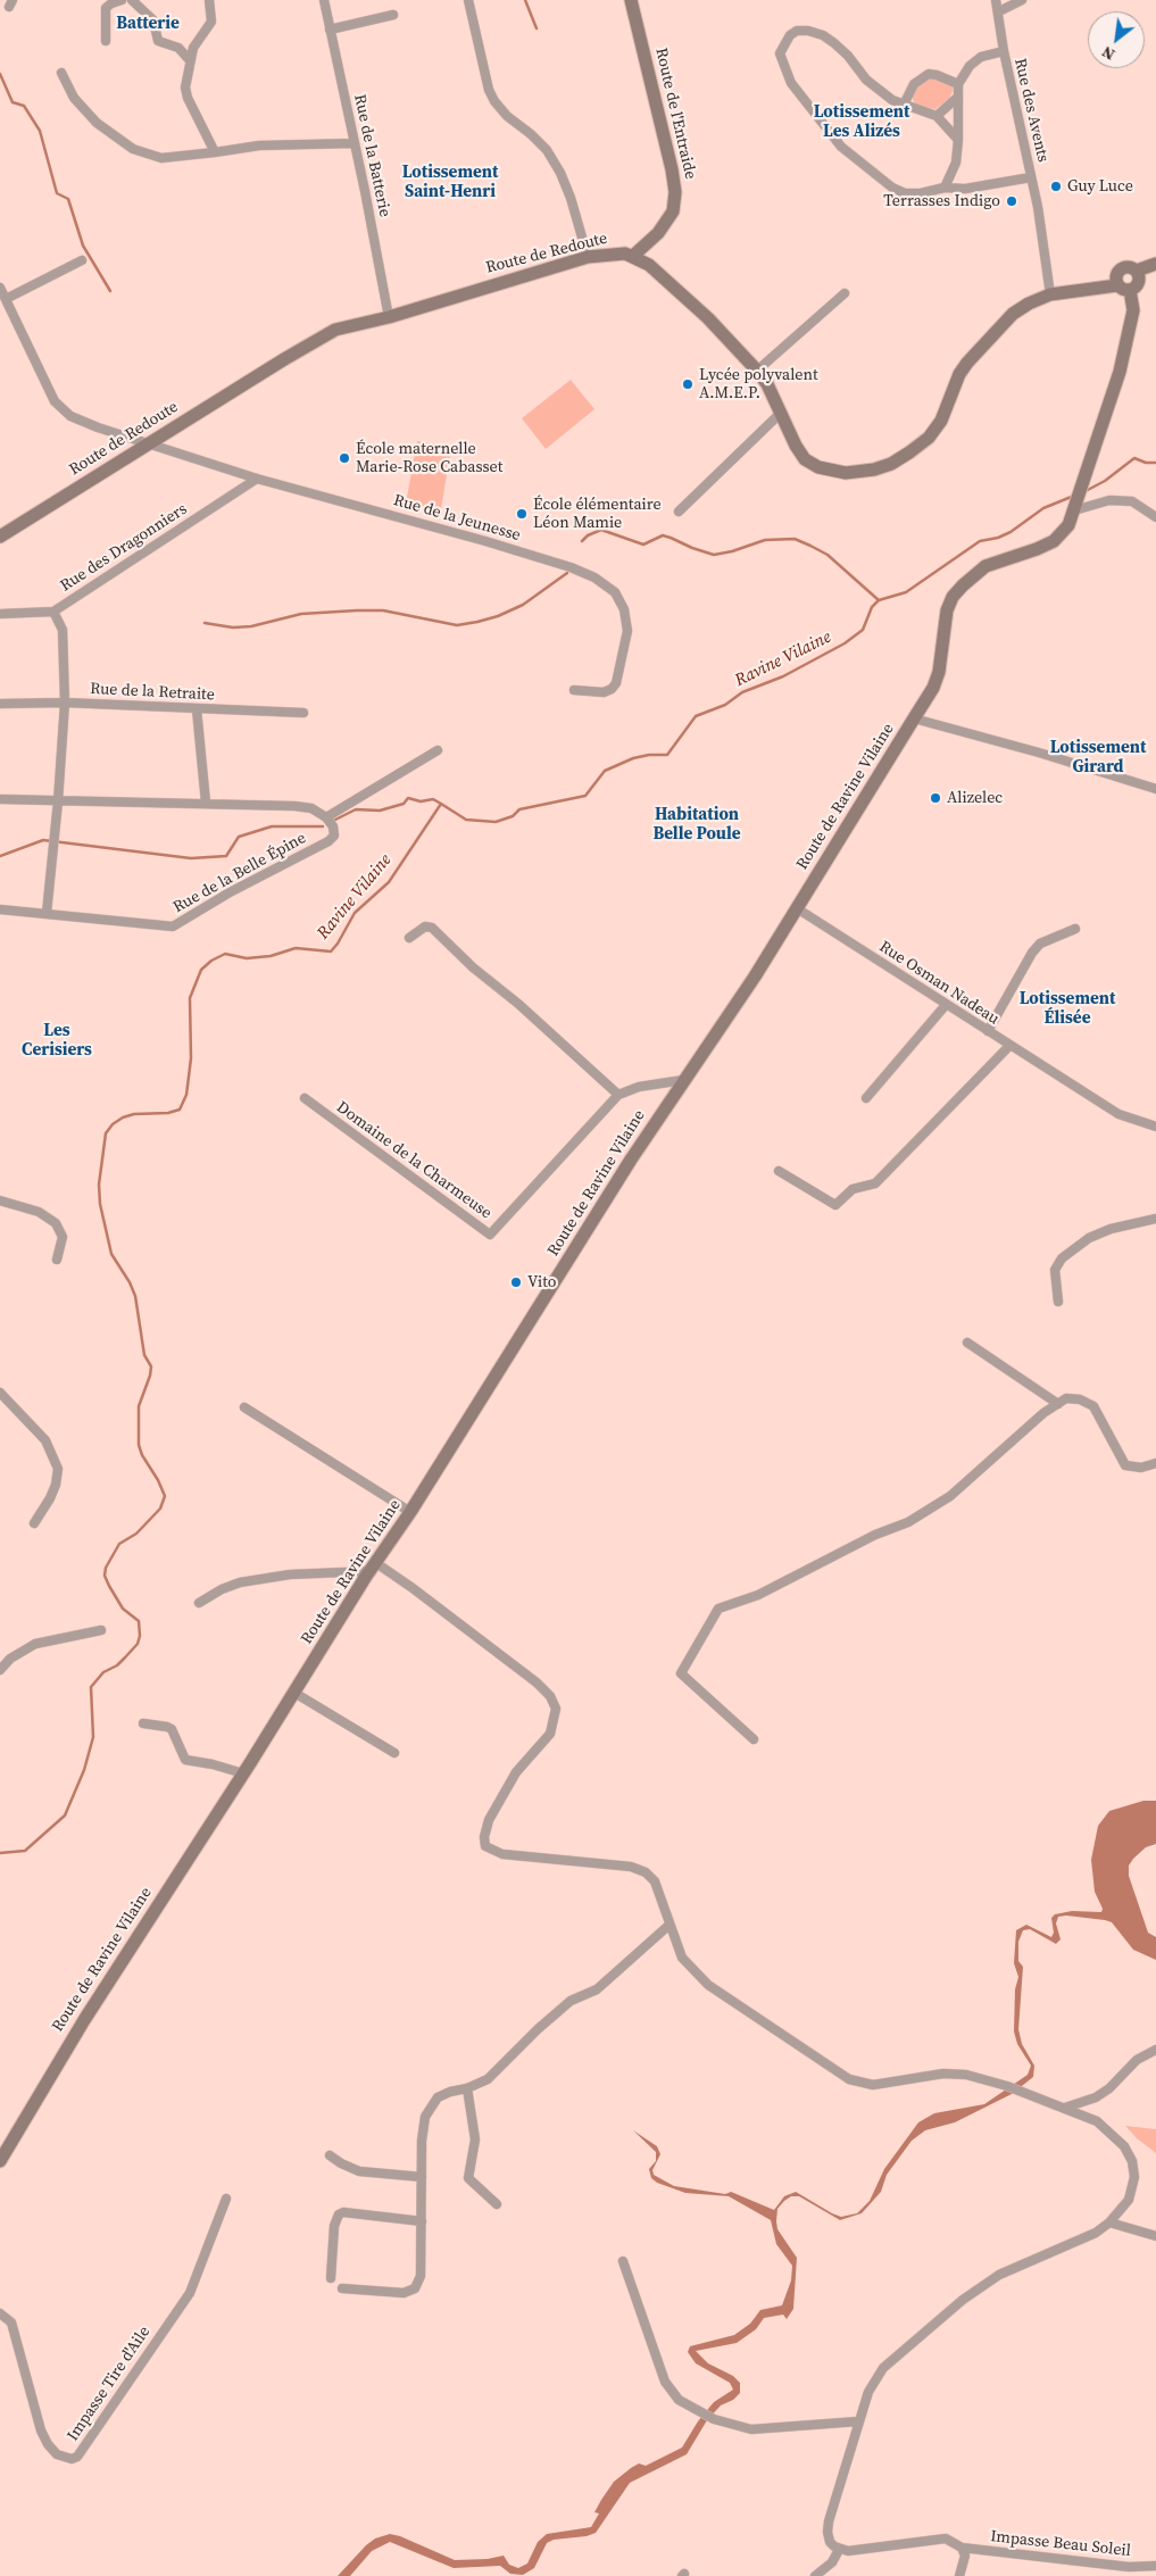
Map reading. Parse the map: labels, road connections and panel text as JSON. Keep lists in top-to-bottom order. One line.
{"streets":{"main road":["Route de l'Entraide","Route de Redoute","Route de Ravine Vilaine"],"street":["Rue des Avents","Rue de la Batterie","Rue de la Jeunesse","Rue des Dragonniers","Rue de la Retraite","Rue de la Belle Épine","Rue Osman Nadeau","Domaine de la Charmeuse","Impasse Tire d'Aile","Impasse Beau Soleil"]},"crossings":[["Route de l'Entraide","Route de Redoute"],["Rue de la Batterie","Route de Redoute"],["Route de Redoute","Rue de la Jeunesse"],["Rue de la Jeunesse","Rue des Dragonniers"],["Rue des Dragonniers","Rue de la Retraite"],["Rue des Dragonniers","Rue de la Belle Épine"],["Route de Ravine Vilaine","Rue Osman Nadeau"]],"districts":["Batterie","Lotissement Les Alizés","Lotissement Saint-Henri","Lotissement Girard","Habitation Belle Poule","Lotissement Élisée","Les Cerisiers"],"water":["Ravine Vilaine"],"places":["Guy Luce","Terrasses Indigo","Lycée polyvalent A.M.E.P.","École maternelle Marie-Rose Cabasset","École élémentaire Léon Mamie","Alizelec","Vito"],"north":"bottom left"}
